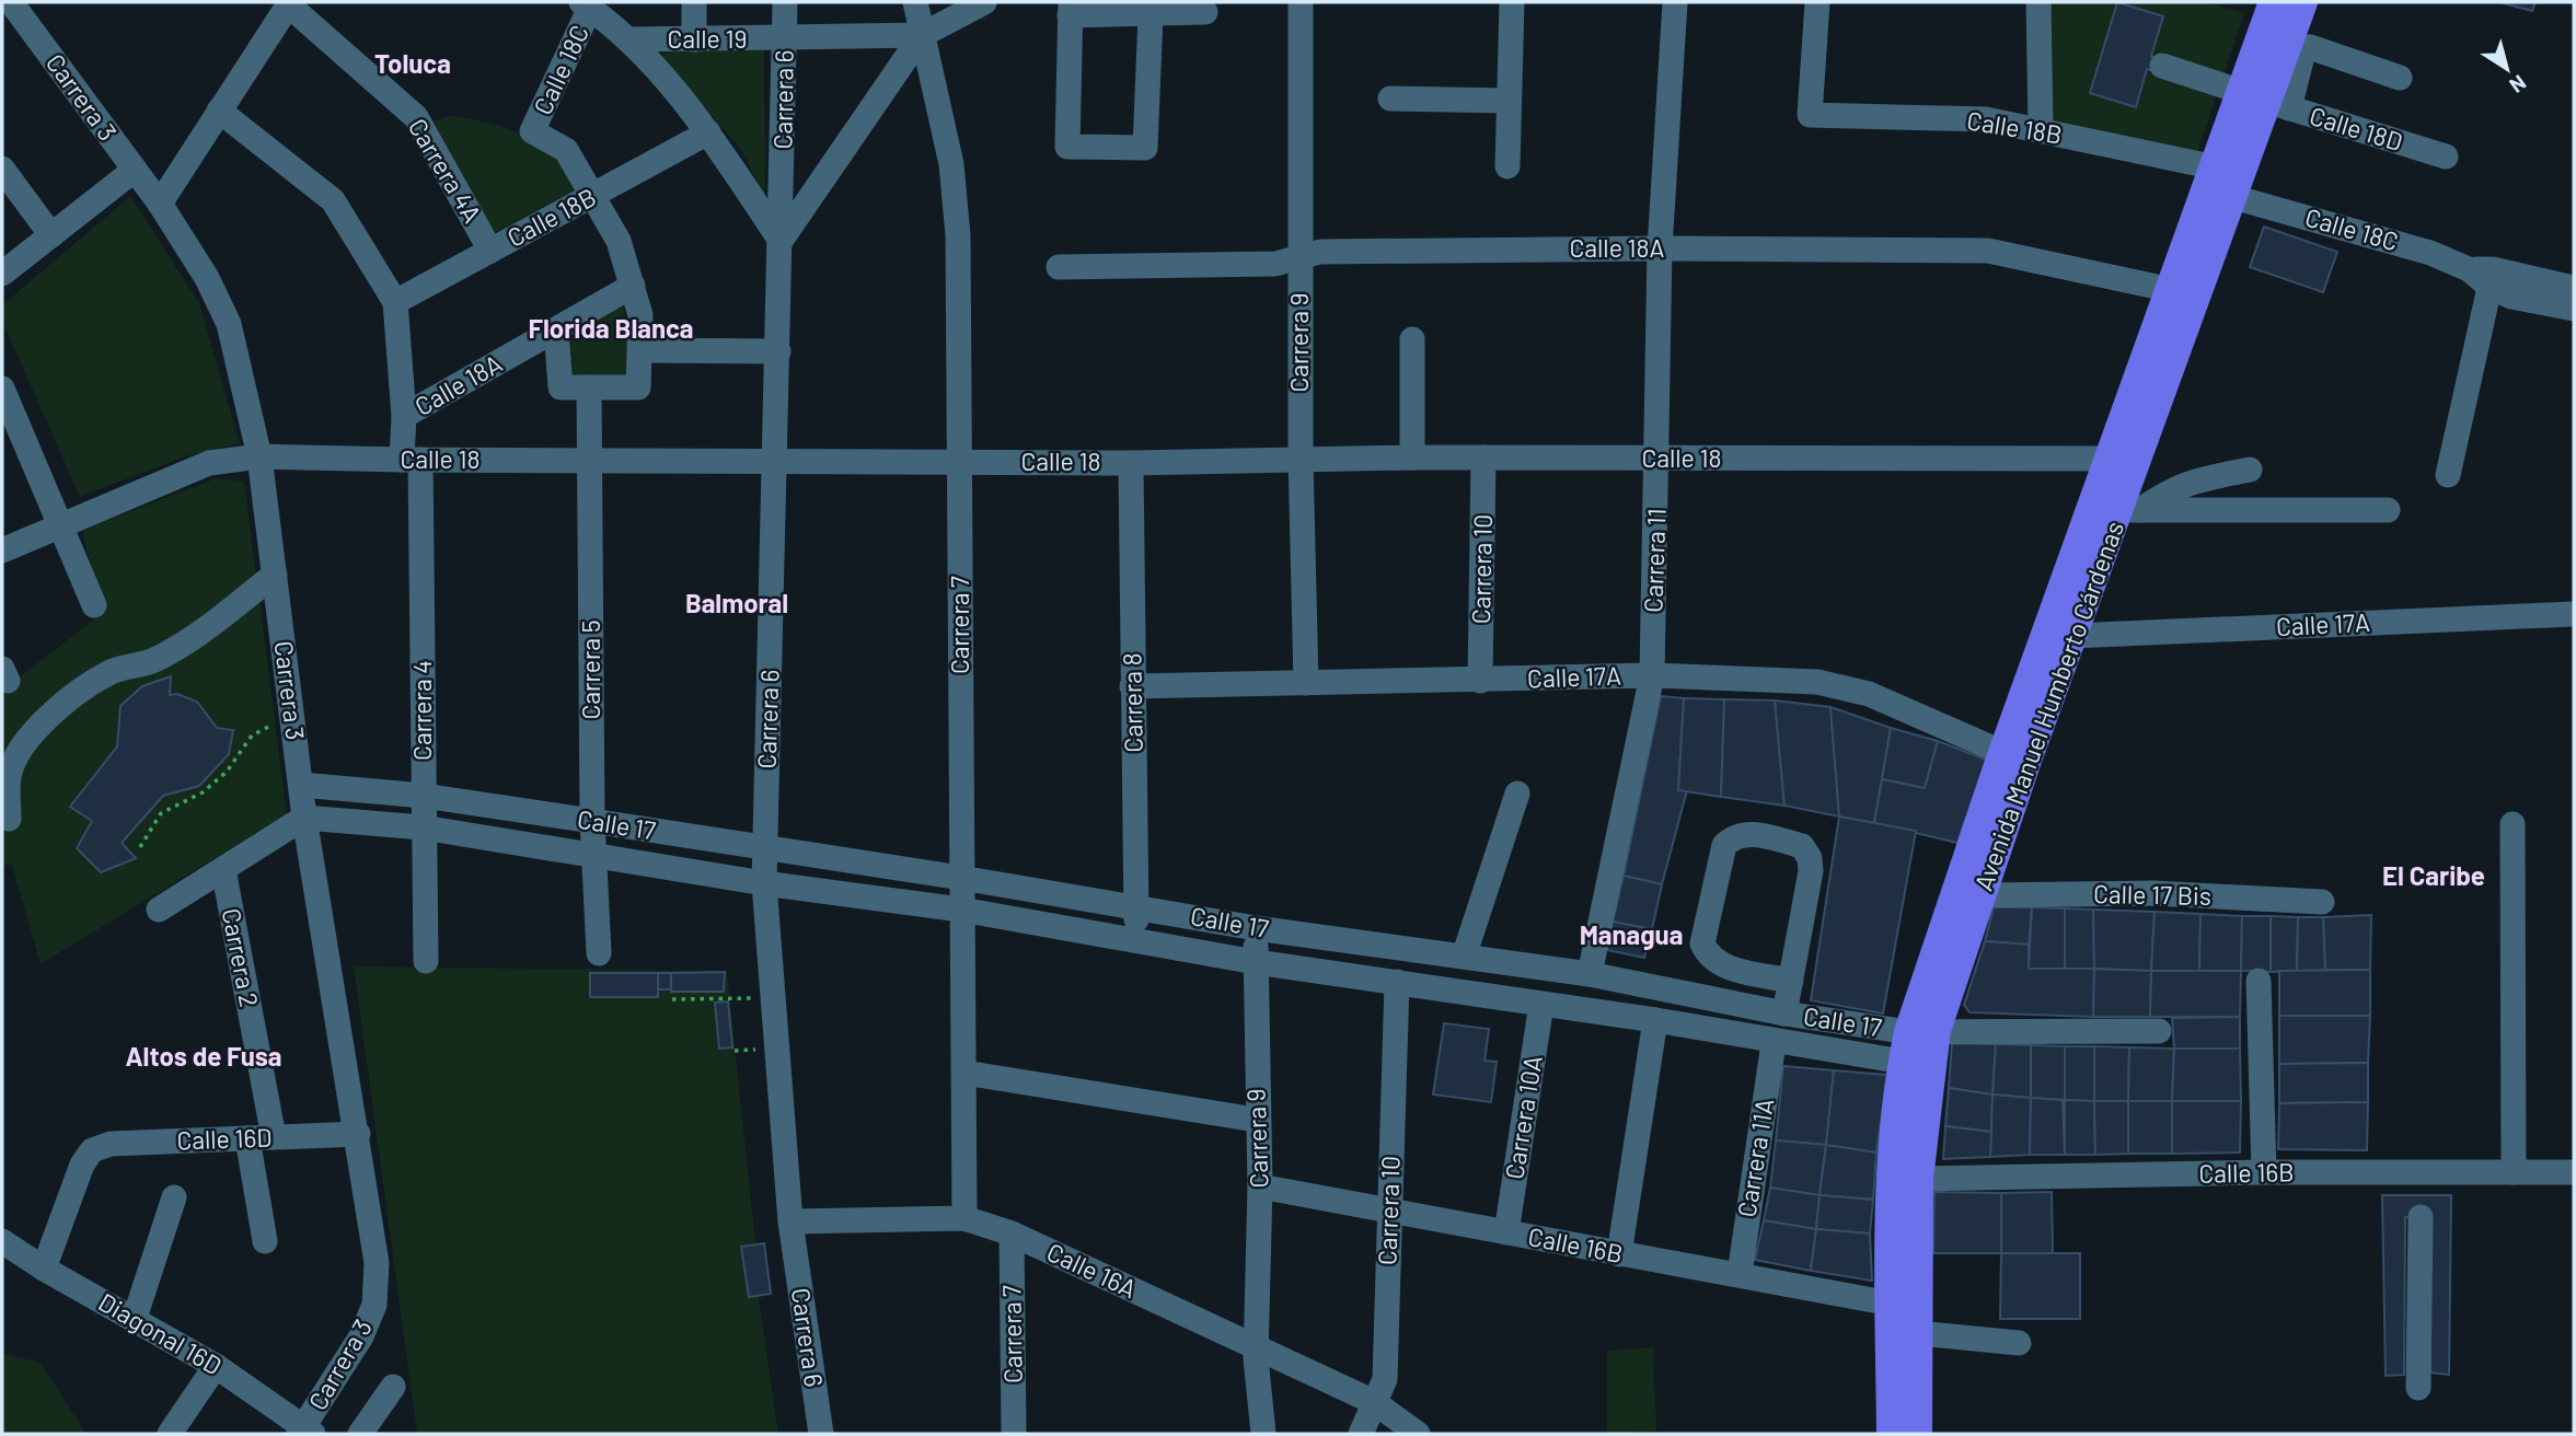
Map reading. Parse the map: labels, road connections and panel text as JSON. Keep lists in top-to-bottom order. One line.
{"streets":{"main road":["Avenida Manuel Humberto Cárdenas"],"street":["Calle 19","Calle 18C","Carrera 3","Carrera 6","Calle 18B","Calle 18D","Carrera 4A","Calle 18A","Carrera 9","Calle 18","Carrera 11","Carrera 10","Carrera 7","Calle 17A","Carrera 5","Carrera 8","Carrera 4","Calle 17","Calle 17 Bis","Carrera 2","Carrera 10A","Calle 16D","Carrera 11A","Calle 16B","Calle 16A","Diagonal 16D"]},"crossings":[["Calle 19","Carrera 6"],["Calle 19","Carrera 7"],["Calle 18C","Calle 18B"],["Calle 18C","Avenida Manuel Humberto Cárdenas"],["Carrera 3","Calle 18"],["Carrera 3","Calle 17"],["Carrera 3","Calle 16D"],["Carrera 3","Diagonal 16D"],["Carrera 6","Calle 18"],["Carrera 6","Calle 17"],["Carrera 6","Calle 16A"],["Calle 18B","Carrera 4A"],["Calle 18B","Avenida Manuel Humberto Cárdenas"],["Calle 18B","Carrera 4"],["Calle 18D","Avenida Manuel Humberto Cárdenas"],["Calle 18A","Carrera 9"],["Calle 18A","Carrera 11"],["Calle 18A","Avenida Manuel Humberto Cárdenas"],["Calle 18A","Carrera 4"],["Carrera 9","Calle 18"],["Carrera 9","Calle 17A"],["Carrera 9","Calle 17"],["Carrera 9","Calle 16B"],["Carrera 9","Calle 16A"],["Calle 18","Carrera 11"],["Calle 18","Carrera 10"],["Calle 18","Carrera 7"],["Calle 18","Carrera 5"],["Calle 18","Carrera 8"],["Calle 18","Avenida Manuel Humberto Cárdenas"],["Calle 18","Carrera 4"],["Carrera 11","Calle 17A"],["Carrera 11","Calle 17"],["Carrera 10","Calle 17A"],["Carrera 10","Calle 17"],["Carrera 10","Calle 16B"],["Carrera 10","Calle 16A"],["Carrera 7","Calle 17"],["Carrera 7","Calle 16A"],["Calle 17A","Carrera 8"],["Calle 17A","Avenida Manuel Humberto Cárdenas"],["Carrera 5","Calle 17"],["Carrera 8","Calle 17"],["Avenida Manuel Humberto Cárdenas","Calle 17"],["Avenida Manuel Humberto Cárdenas","Calle 17 Bis"],["Avenida Manuel Humberto Cárdenas","Calle 16B"],["Carrera 4","Calle 17"],["Calle 17","Carrera 10A"],["Calle 17","Carrera 11A"],["Carrera 2","Calle 16D"],["Carrera 10A","Calle 16B"],["Calle 16D","Diagonal 16D"],["Carrera 11A","Calle 16B"]],"districts":["Toluca","Florida Blanca","Balmoral","El Caribe","Managua","Altos de Fusa"],"north":"bottom right"}
